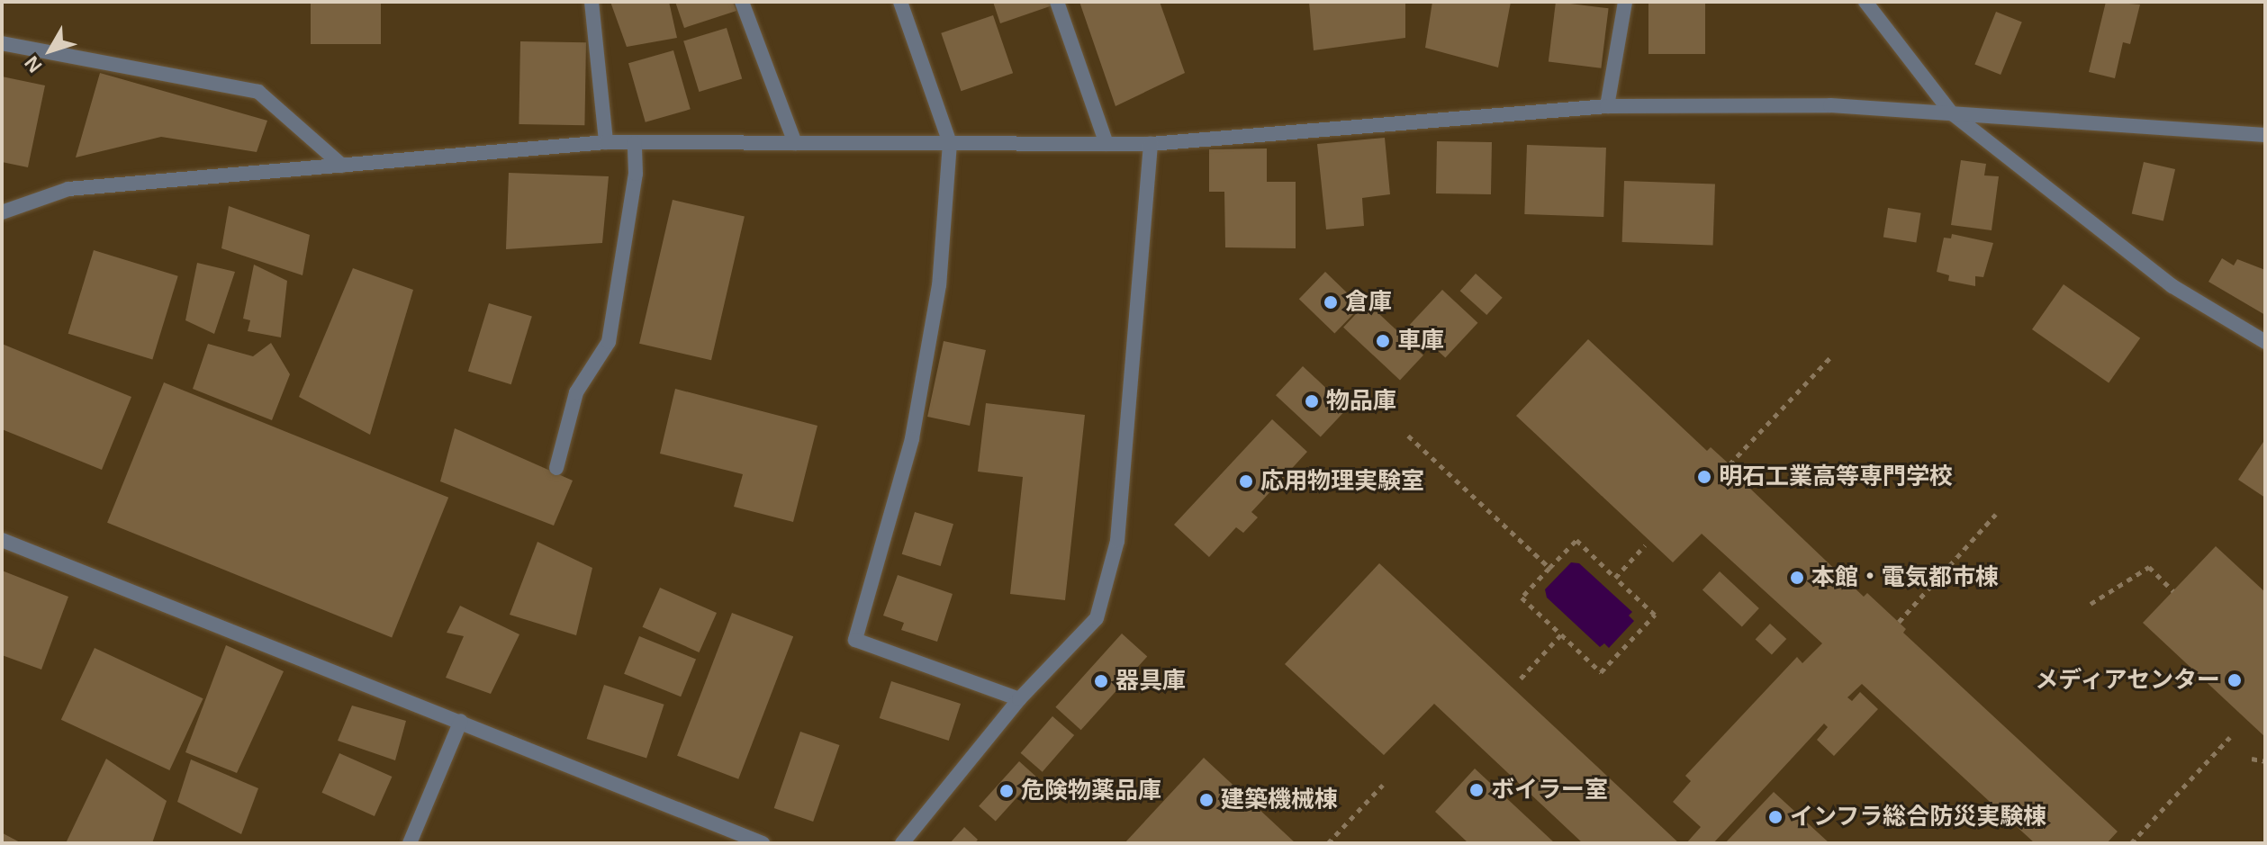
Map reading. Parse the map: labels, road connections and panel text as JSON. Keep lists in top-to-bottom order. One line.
{"places":["倉庫","車庫","物品庫","明石工業高等専門学校","応用物理実験室","本館・電気都市棟","メディアセンター","器具庫","ボイラー室","危険物薬品庫","建築機械棟","インフラ総合防災実験棟"],"north":"bottom left"}
